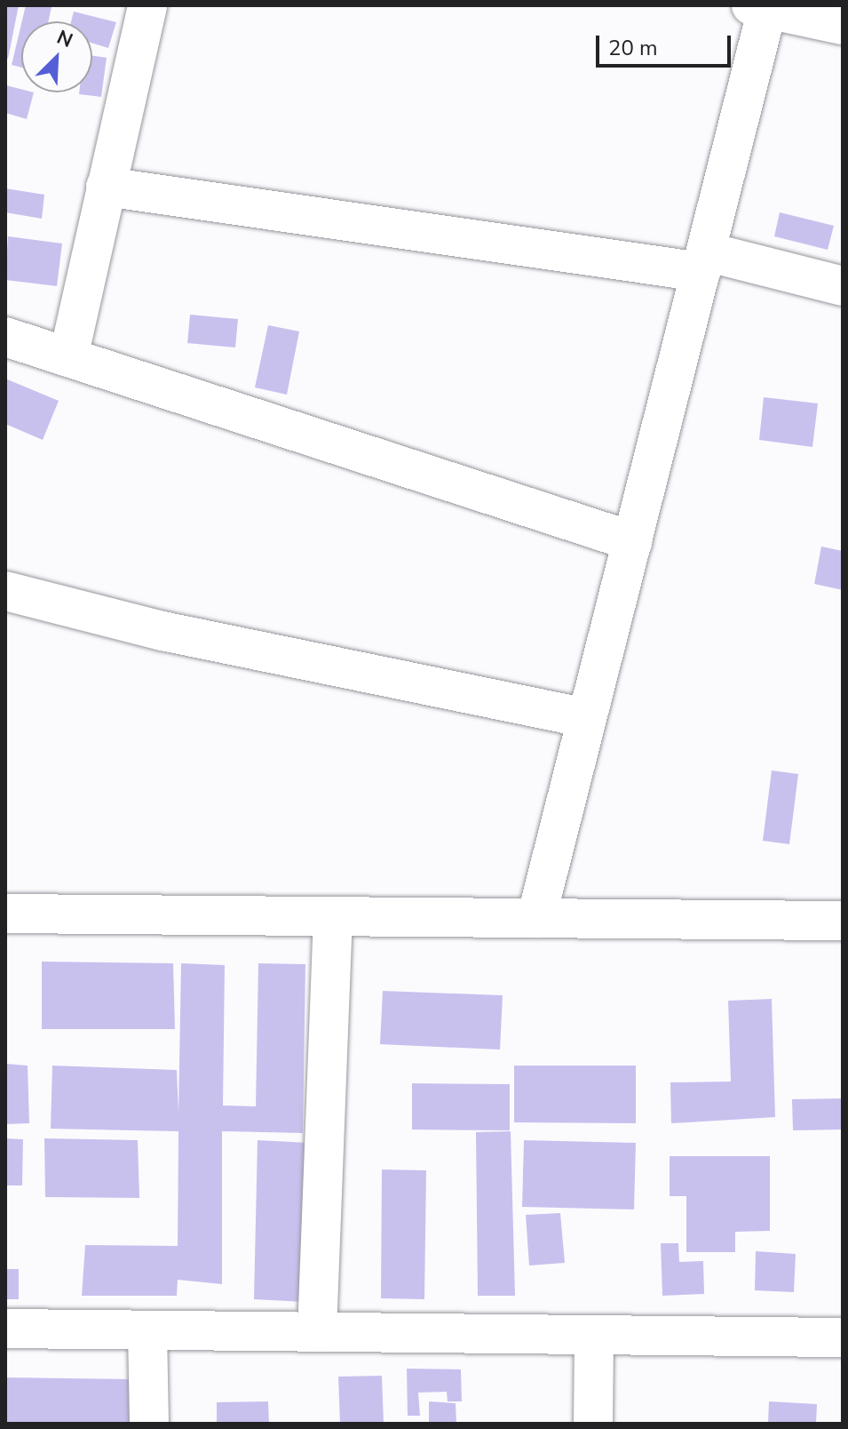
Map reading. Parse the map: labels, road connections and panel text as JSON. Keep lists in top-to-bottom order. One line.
{"scale_bar":"20 m","north":"top right"}
